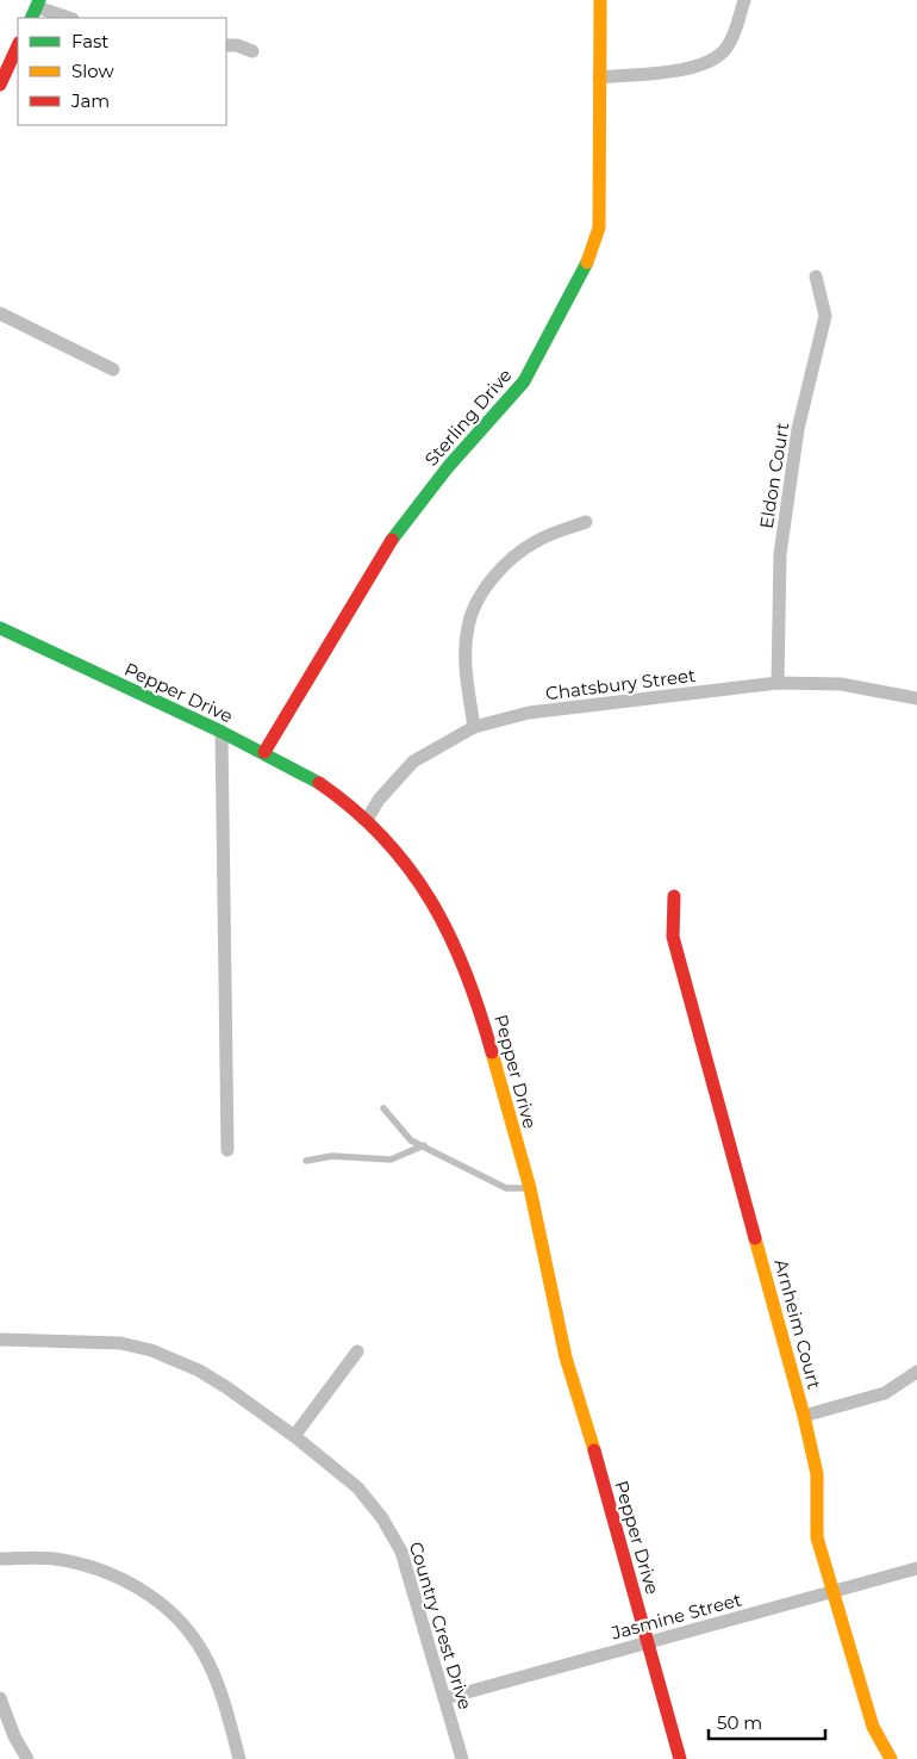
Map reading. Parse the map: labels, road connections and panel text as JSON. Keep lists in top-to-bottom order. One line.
{"streets":{"street":["Sterling Drive","Eldon Court","Chatsbury Street","Pepper Drive","Arnheim Court","Jasmine Street","Country Crest Drive"]},"crossings":[["Sterling Drive","Pepper Drive"],["Eldon Court","Chatsbury Street"],["Chatsbury Street","Pepper Drive"],["Pepper Drive","Jasmine Street"],["Arnheim Court","Jasmine Street"],["Jasmine Street","Country Crest Drive"]],"legend":["Fast","Slow","Jam"],"scale_bar":"50 m"}
